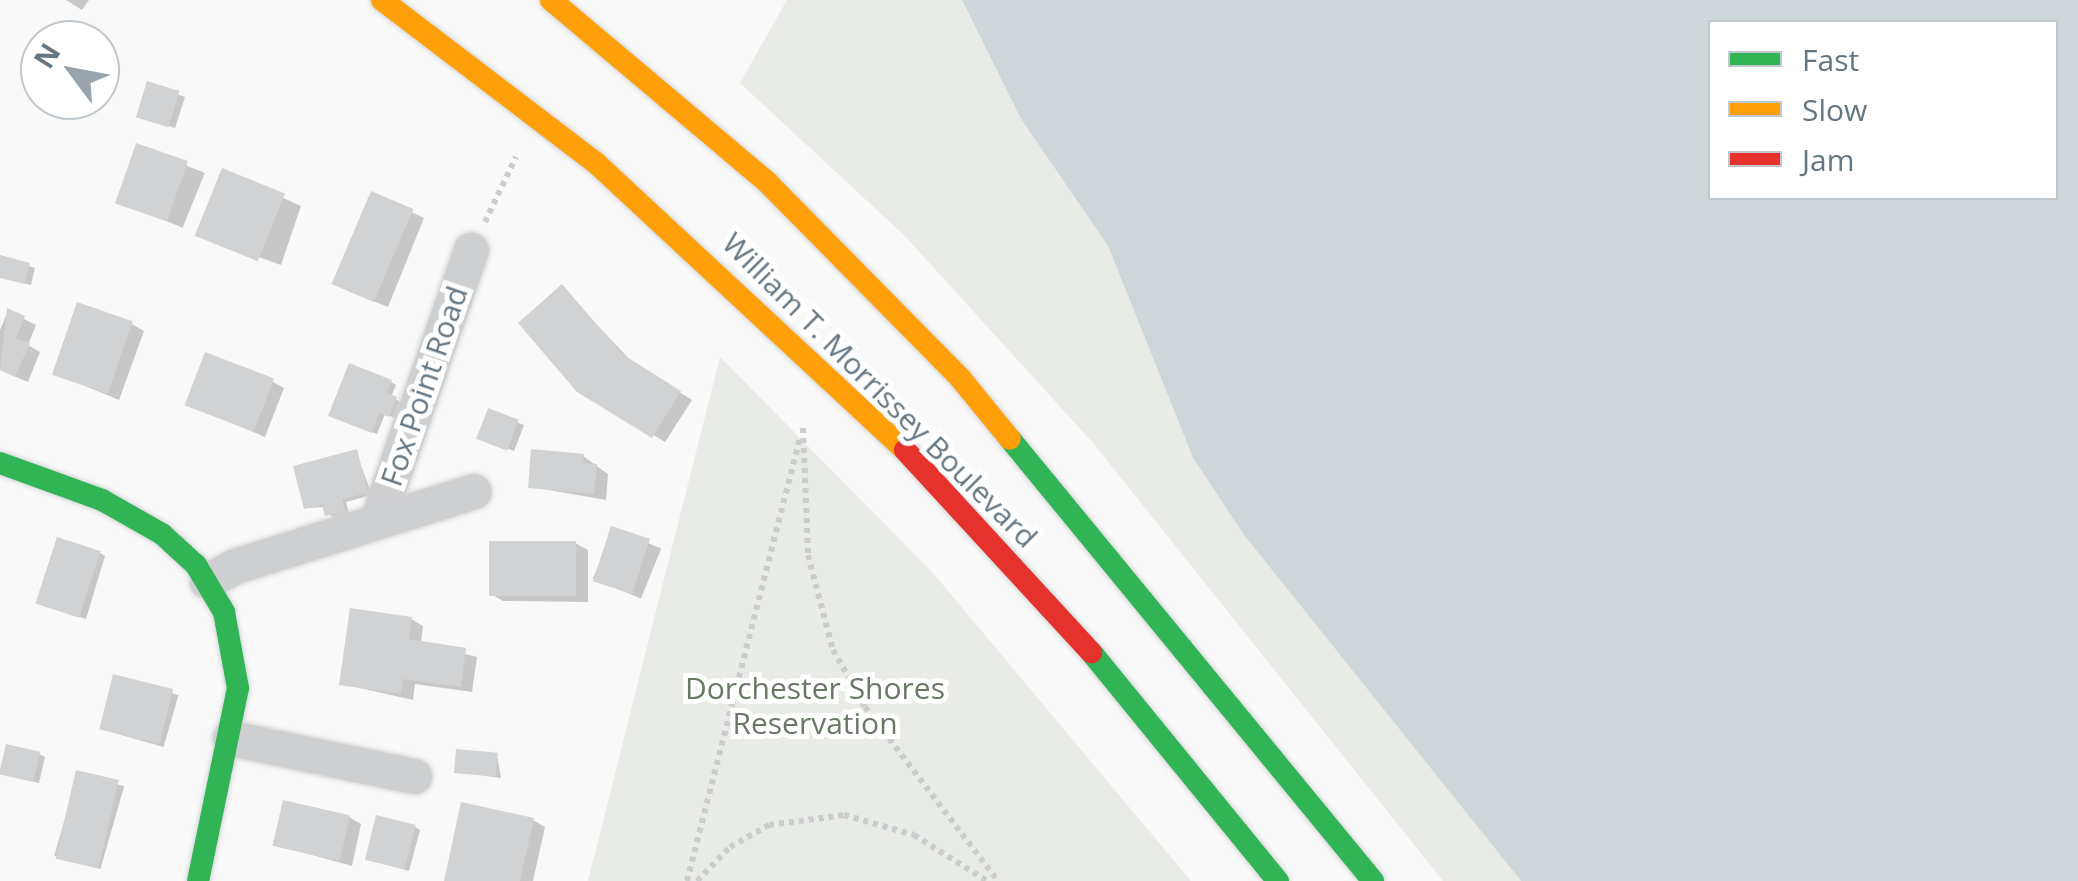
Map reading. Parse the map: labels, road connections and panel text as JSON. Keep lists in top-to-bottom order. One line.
{"streets":{"main road":["William T. Morrissey Boulevard"],"street":["Fox Point Road"]},"parks":["Dorchester Shores Reservation"],"legend":["Fast","Slow","Jam"],"north":"top left"}
